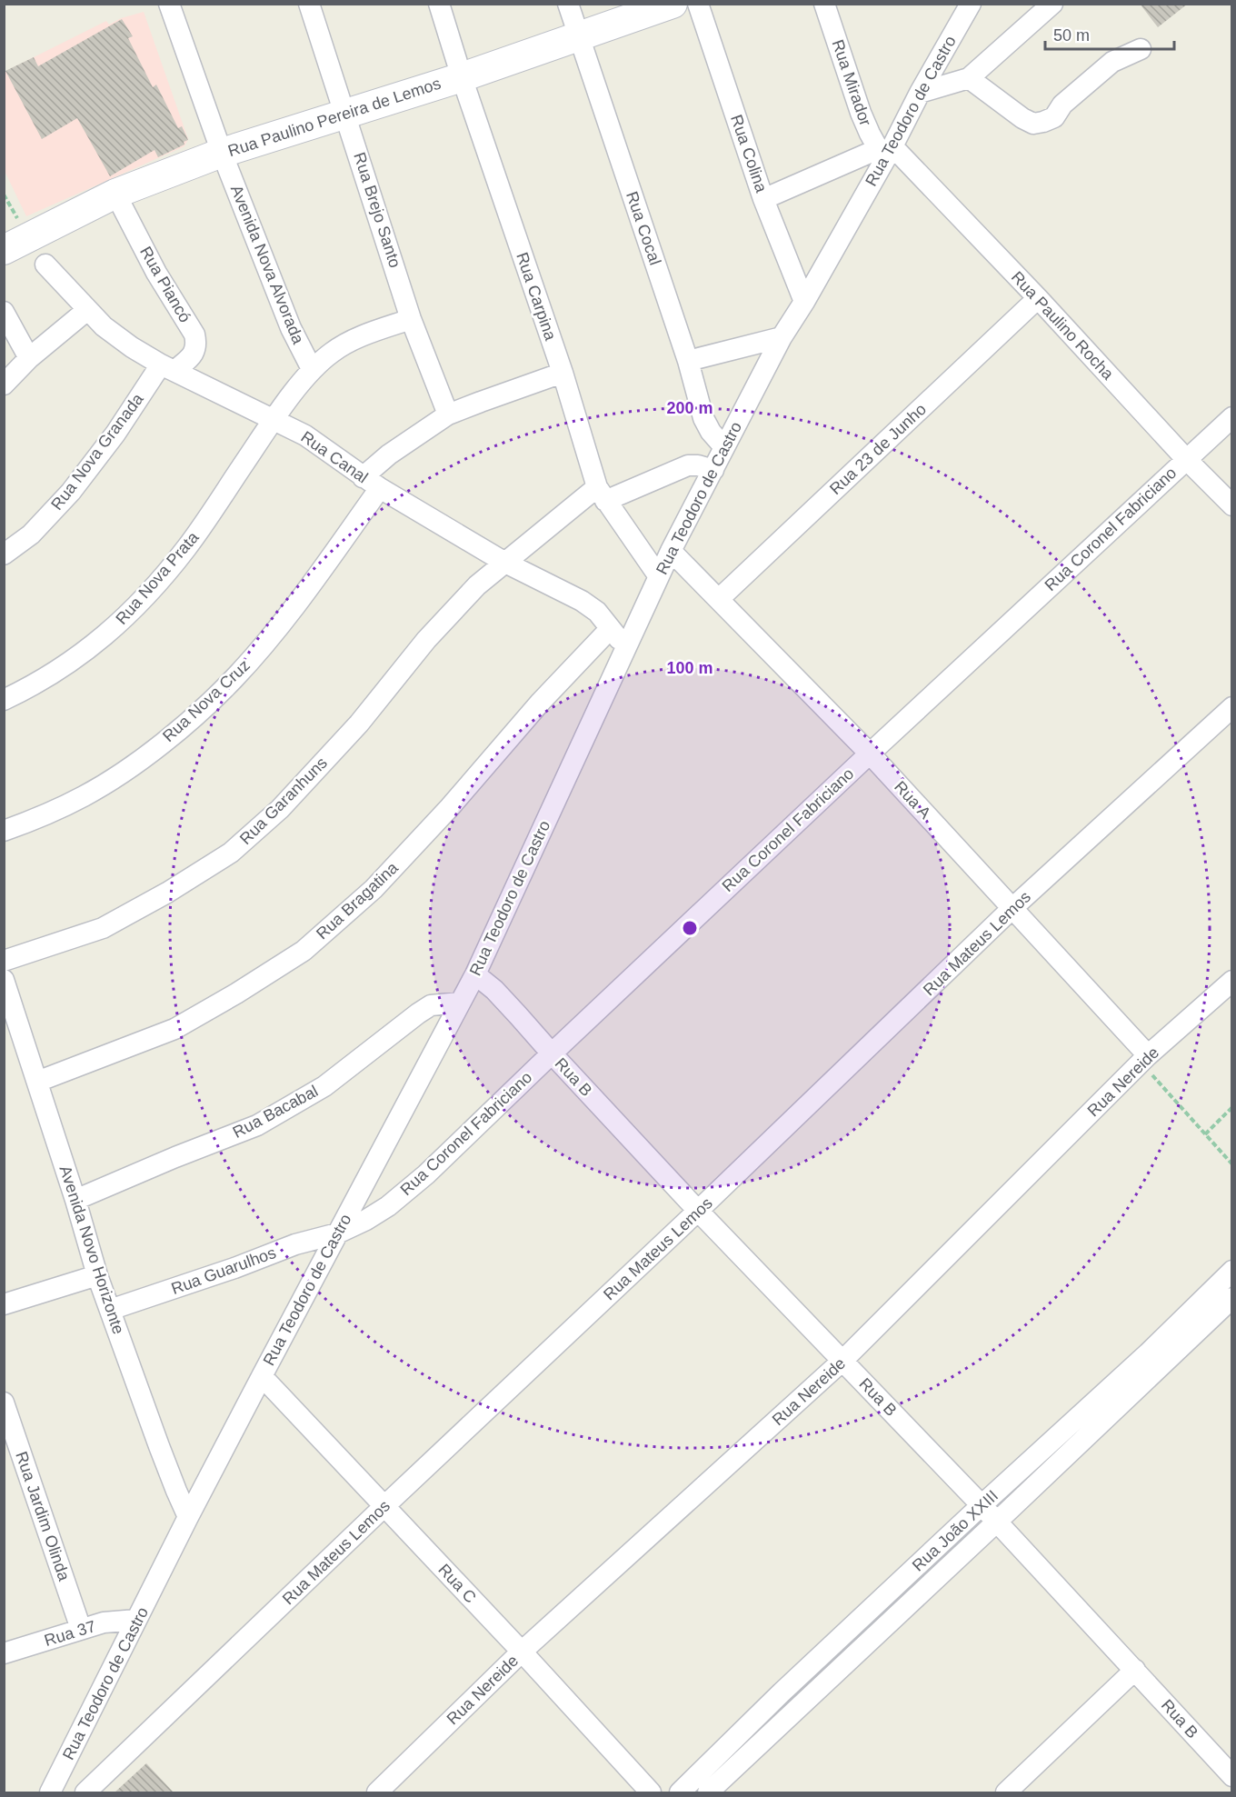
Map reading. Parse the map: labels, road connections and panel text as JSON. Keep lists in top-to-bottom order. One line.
{"streets":{"street":["Rua Mirador","Rua Teodoro de Castro","Rua Paulino Pereira de Lemos","Rua Colina","Rua Brejo Santo","Rua Cocal","Avenida Nova Alvorada","Rua Piancó","Rua Carpina","Rua Paulino Rocha","Rua 23 de Junho","Rua Nova Granada","Rua Canal","Rua Coronel Fabriciano","Rua Nova Prata","Rua Nova Cruz","Rua A","Rua Garanhuns","Rua Bragatina","Rua Mateus Lemos","Rua B","Rua Nereide","Rua Bacabal","Avenida Novo Horizonte","Rua Guarulhos","Rua Jardim Olinda","Rua João XXIII","Rua C","Rua 37"]},"crossings":[["Rua Mirador","Rua Teodoro de Castro"],["Rua Mirador","Rua Paulino Rocha"],["Rua Teodoro de Castro","Rua Colina"],["Rua Teodoro de Castro","Rua Cocal"],["Rua Teodoro de Castro","Rua Carpina"],["Rua Teodoro de Castro","Rua Paulino Rocha"],["Rua Teodoro de Castro","Rua Canal"],["Rua Teodoro de Castro","Rua Coronel Fabriciano"],["Rua Teodoro de Castro","Rua A"],["Rua Teodoro de Castro","Rua Garanhuns"],["Rua Teodoro de Castro","Rua B"],["Rua Teodoro de Castro","Rua Bacabal"],["Rua Teodoro de Castro","Avenida Novo Horizonte"],["Rua Teodoro de Castro","Rua Guarulhos"],["Rua Teodoro de Castro","Rua C"],["Rua Teodoro de Castro","Rua 37"],["Rua Paulino Pereira de Lemos","Rua Brejo Santo"],["Rua Paulino Pereira de Lemos","Rua Cocal"],["Rua Paulino Pereira de Lemos","Avenida Nova Alvorada"],["Rua Paulino Pereira de Lemos","Rua Piancó"],["Rua Paulino Pereira de Lemos","Rua Carpina"],["Rua Brejo Santo","Rua Nova Prata"],["Rua Brejo Santo","Rua Nova Cruz"],["Avenida Nova Alvorada","Rua Nova Prata"],["Rua Piancó","Rua Nova Granada"],["Rua Piancó","Rua Canal"],["Rua Carpina","Rua Nova Cruz"],["Rua Carpina","Rua Garanhuns"],["Rua Paulino Rocha","Rua 23 de Junho"],["Rua Paulino Rocha","Rua Coronel Fabriciano"],["Rua 23 de Junho","Rua A"],["Rua Nova Granada","Rua Canal"],["Rua Canal","Rua Nova Prata"],["Rua Canal","Rua Nova Cruz"],["Rua Canal","Rua Garanhuns"],["Rua Canal","Rua Bragatina"],["Rua Coronel Fabriciano","Rua A"],["Rua Coronel Fabriciano","Rua B"],["Rua Coronel Fabriciano","Rua Guarulhos"],["Rua A","Rua Mateus Lemos"],["Rua A","Rua Nereide"],["Rua Bragatina","Avenida Novo Horizonte"],["Rua Mateus Lemos","Rua B"],["Rua Mateus Lemos","Rua C"],["Rua B","Rua Nereide"],["Rua B","Rua João XXIII"],["Rua Nereide","Rua C"],["Rua Bacabal","Avenida Novo Horizonte"],["Avenida Novo Horizonte","Rua Guarulhos"],["Rua Jardim Olinda","Rua 37"]],"scale_bar":"50 m","rings":["200 m","100 m"]}
